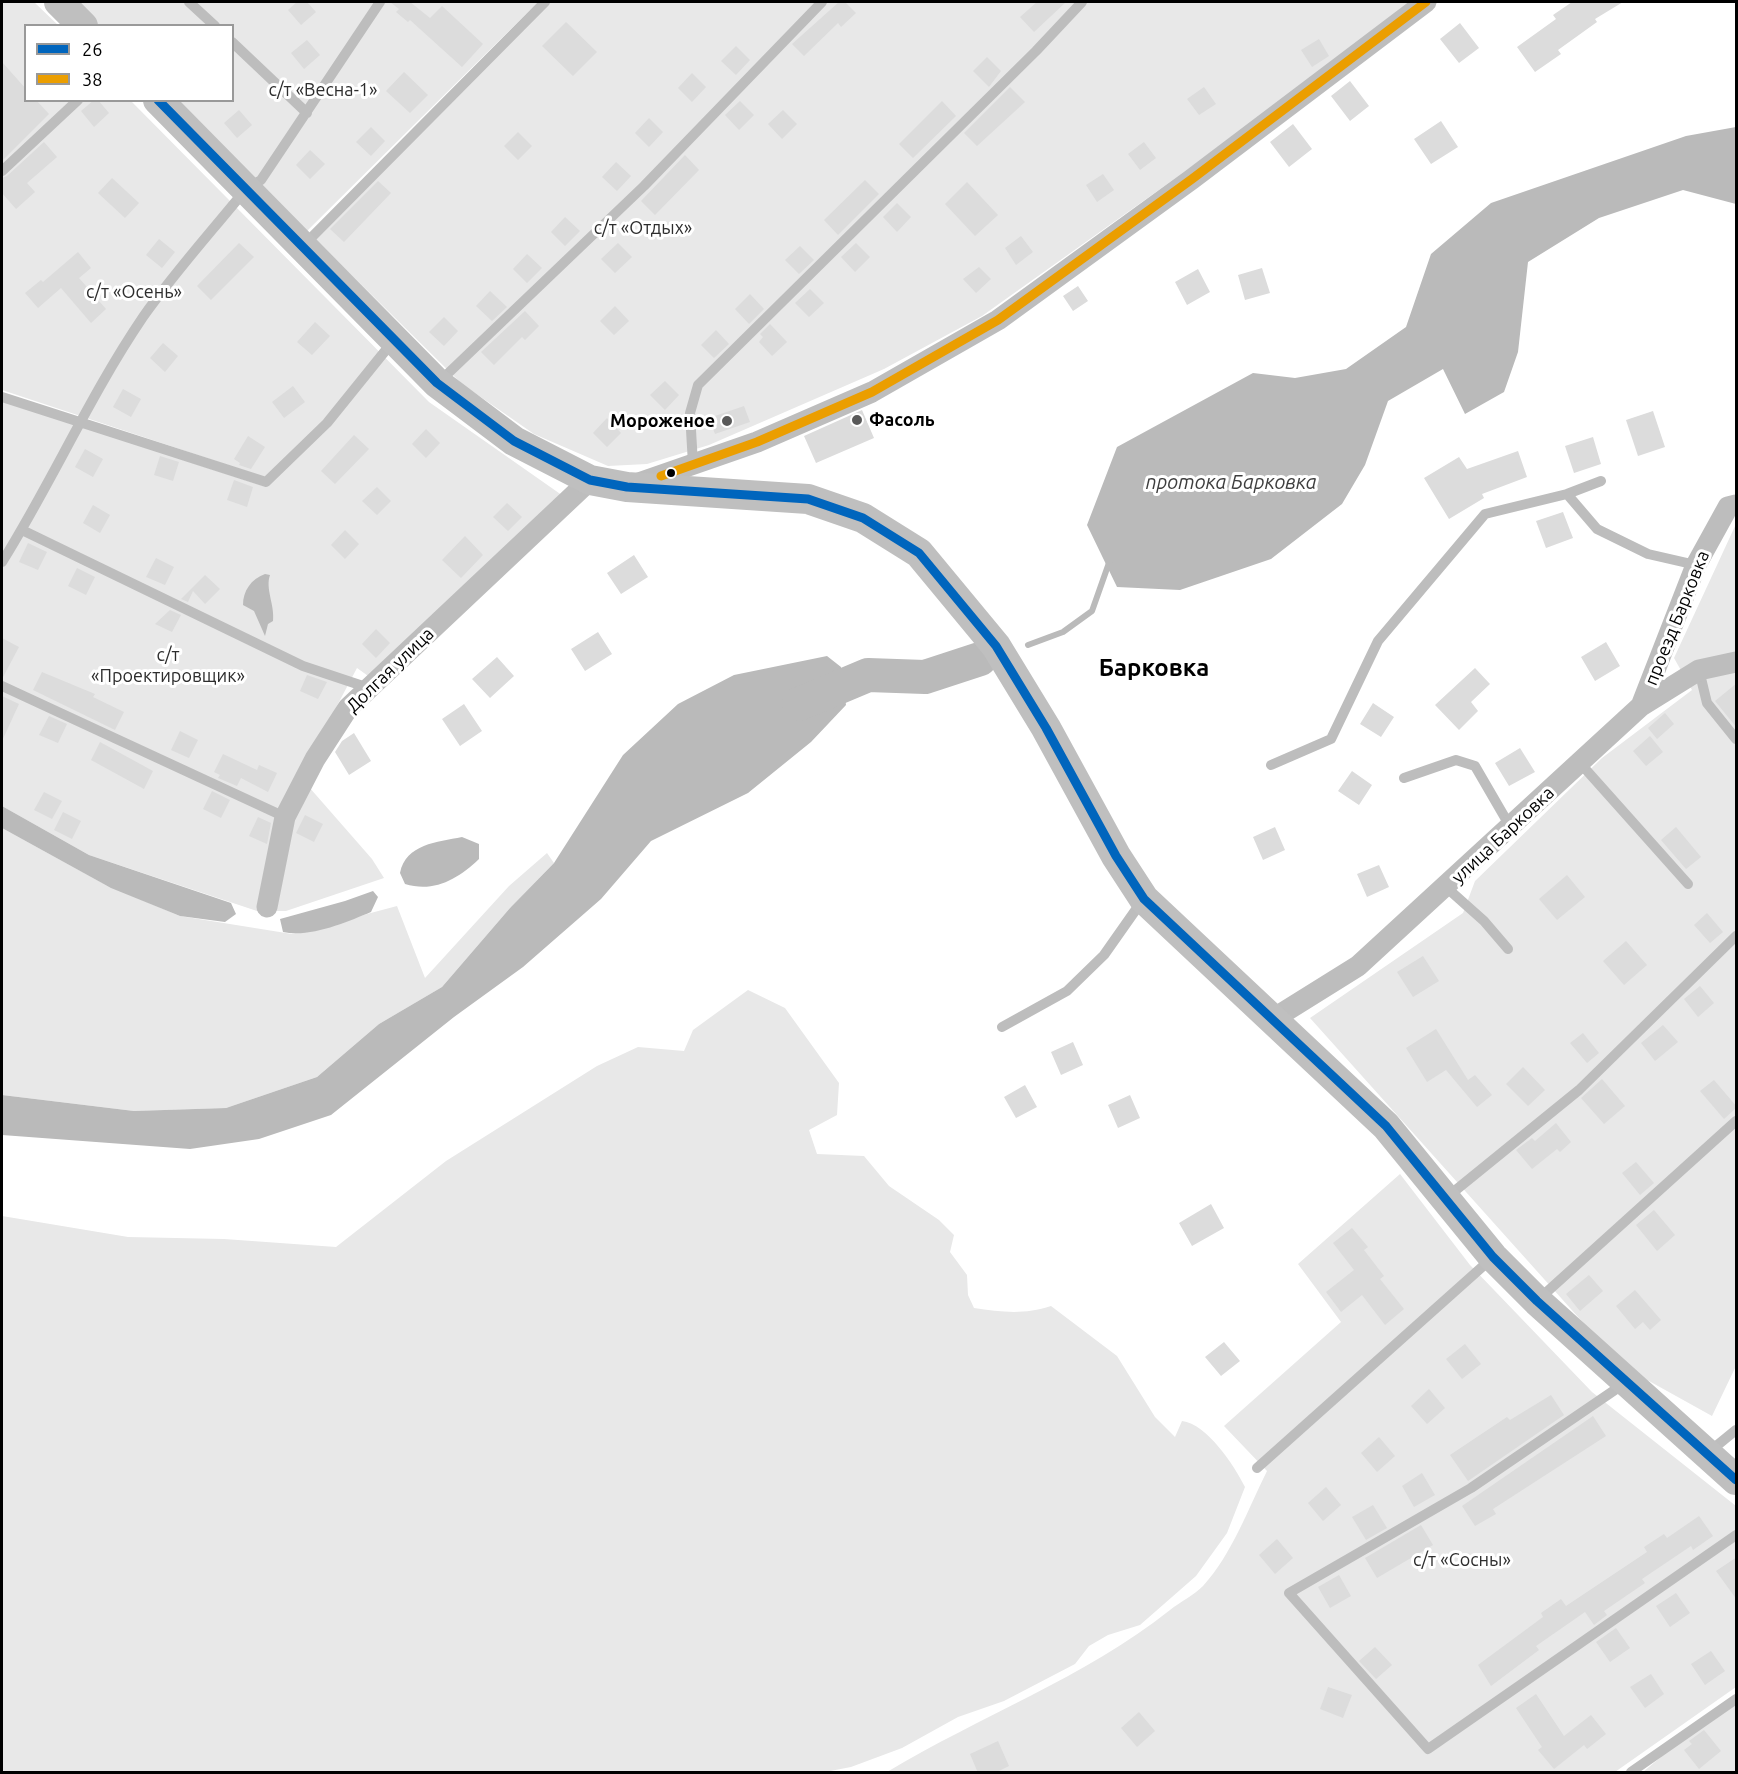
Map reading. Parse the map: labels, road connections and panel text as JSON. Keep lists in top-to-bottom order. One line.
{"streets":{"street":["проезд Барковка","Долгая улица","улица Барковка"]},"crossings":[["проезд Барковка","улица Барковка"]],"districts":["Барковка"],"water":["протока Барковка"],"parks":["с/т «Весна-1»","с/т «Отдых»","с/т «Осень»","с/т «Проектировщик»","с/т «Сосны»"],"places":["Фасоль","Мороженое"],"lines":["transit line 38","transit line 26"],"legend":["26","38"]}
